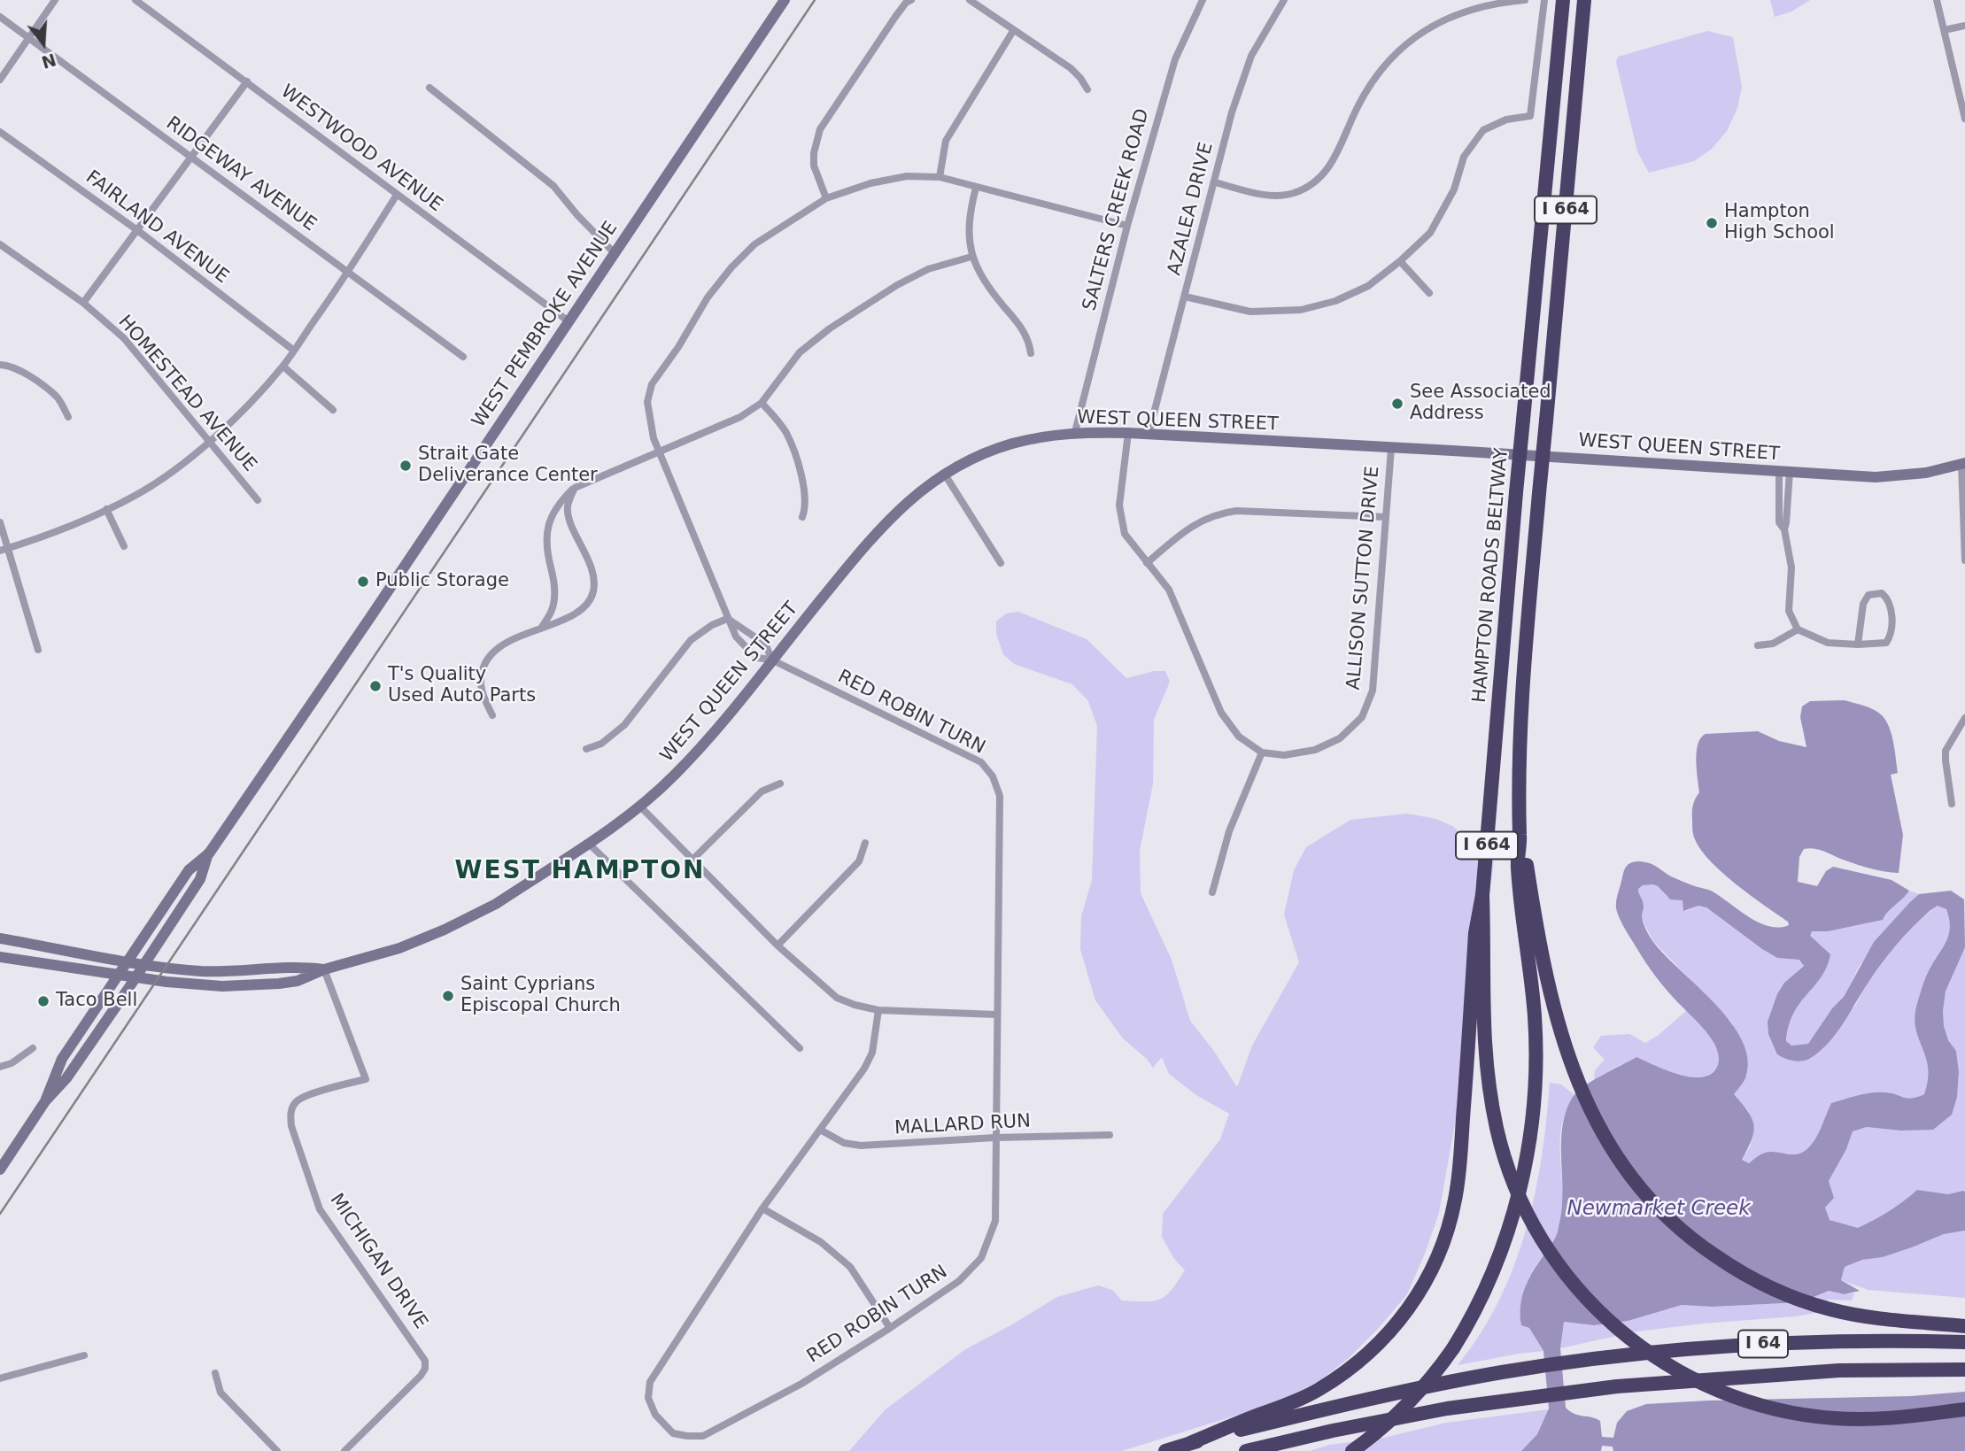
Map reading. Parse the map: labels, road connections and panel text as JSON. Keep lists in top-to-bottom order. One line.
{"streets":{"highway":["I 664","HAMPTON ROADS BELTWAY","I 64"],"main road":["WEST PEMBROKE AVENUE","WEST QUEEN STREET"],"street":["WESTWOOD AVENUE","RIDGEWAY AVENUE","AZALEA DRIVE","SALTERS CREEK ROAD","FAIRLAND AVENUE","HOMESTEAD AVENUE","ALLISON SUTTON DRIVE","RED ROBIN TURN","MALLARD RUN","MICHIGAN DRIVE"]},"crossings":[["WESTWOOD AVENUE","WEST PEMBROKE AVENUE"],["AZALEA DRIVE","WEST QUEEN STREET"],["SALTERS CREEK ROAD","WEST QUEEN STREET"],["SALTERS CREEK ROAD","RED ROBIN TURN"],["WEST PEMBROKE AVENUE","WEST QUEEN STREET"],["WEST QUEEN STREET","ALLISON SUTTON DRIVE"],["WEST QUEEN STREET","RED ROBIN TURN"],["WEST QUEEN STREET","MICHIGAN DRIVE"],["RED ROBIN TURN","MALLARD RUN"]],"districts":["WEST HAMPTON"],"water":["Newmarket Creek"],"places":["Hampton High School","See Associated Address","Strait Gate Deliverance Center","Public Storage","T's Quality Used Auto Parts","Saint Cyprians Episcopal Church","Taco Bell"],"north":"bottom"}
